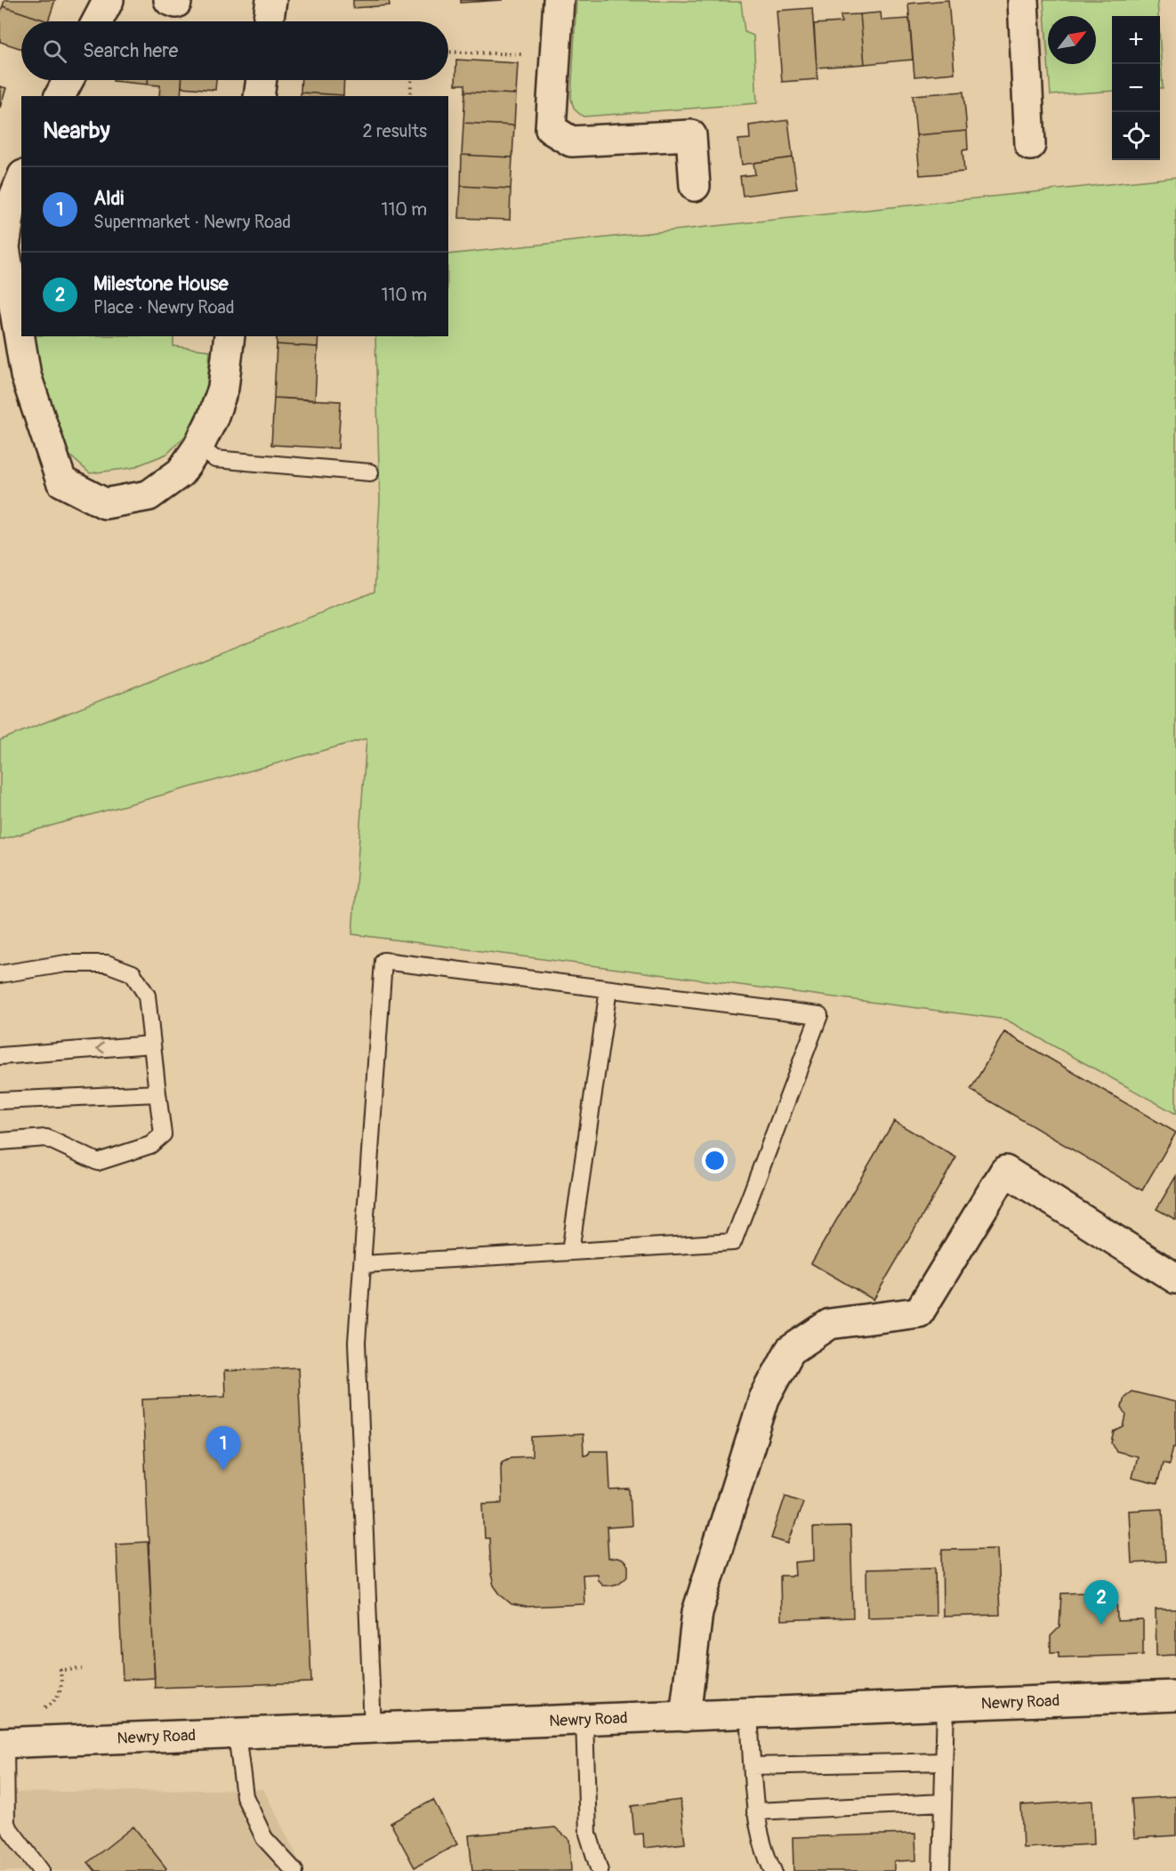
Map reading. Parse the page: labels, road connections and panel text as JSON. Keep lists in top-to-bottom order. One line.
{"streets":{"street":["Newry Road"]},"north":"top right","page":{"map_buttons":["+","−"],"search":"Search here","heading":["Nearby","2 results"],"list":[{"mark":"1","name":"Aldi","note":"Supermarket · Newry Road","value":"110 m"},{"mark":"2","name":"Milestone House","note":"Place · Newry Road","value":"110 m"}],"pins":["1","2"]}}
